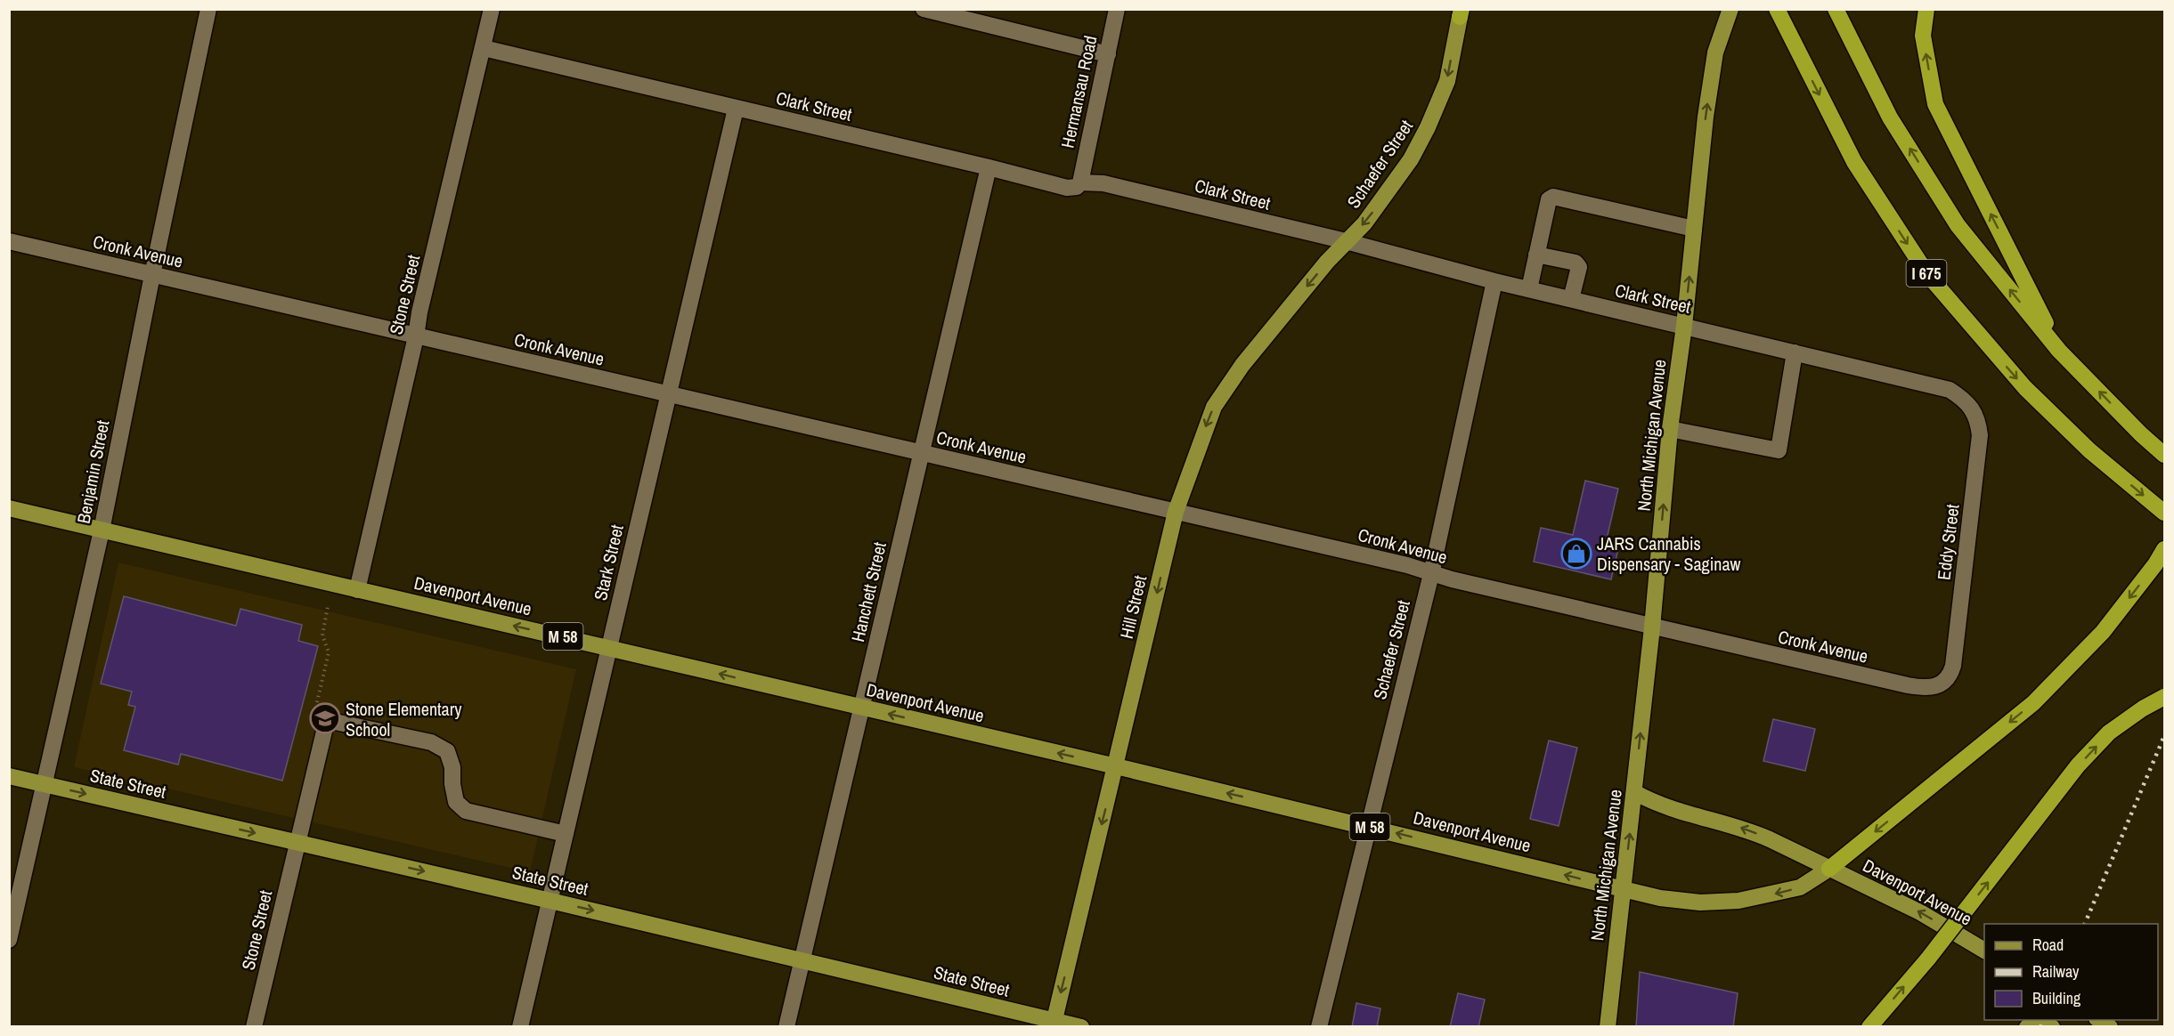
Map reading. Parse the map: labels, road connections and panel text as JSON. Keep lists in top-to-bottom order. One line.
{"streets":{"highway":["I 675"],"main road":["Schaefer Street","North Michigan Avenue","Davenport Avenue","Hill Street","M 58","State Street"],"street":["Hermansau Road","Clark Street","Cronk Avenue","Stone Street","Benjamin Street","Eddy Street","Stark Street","Hanchett Street"]},"crossings":[["Hermansau Road","Clark Street"],["Clark Street","Schaefer Street"],["Clark Street","Stone Street"],["Clark Street","North Michigan Avenue"],["Clark Street","Eddy Street"],["Clark Street","Stark Street"],["Clark Street","Hanchett Street"],["Clark Street","Hill Street"],["Schaefer Street","Cronk Avenue"],["Schaefer Street","Davenport Avenue"],["Schaefer Street","Hill Street"],["Cronk Avenue","Stone Street"],["Cronk Avenue","North Michigan Avenue"],["Cronk Avenue","Benjamin Street"],["Cronk Avenue","Eddy Street"],["Cronk Avenue","Stark Street"],["Cronk Avenue","Hanchett Street"],["Cronk Avenue","Hill Street"],["Stone Street","Stark Street"],["Stone Street","Davenport Avenue"],["Stone Street","State Street"],["North Michigan Avenue","Davenport Avenue"],["Benjamin Street","Davenport Avenue"],["Benjamin Street","State Street"],["Stark Street","Davenport Avenue"],["Stark Street","State Street"],["Hanchett Street","Davenport Avenue"],["Hanchett Street","State Street"],["Davenport Avenue","Hill Street"],["Hill Street","State Street"]],"one_way":["North Michigan Avenue","Davenport Avenue","Hill Street","State Street"],"places":{"shop":["JARS Cannabis Dispensary - Saginaw"],"school or university":["Stone Elementary School"]},"legend":["Road","Railway","Building"]}
